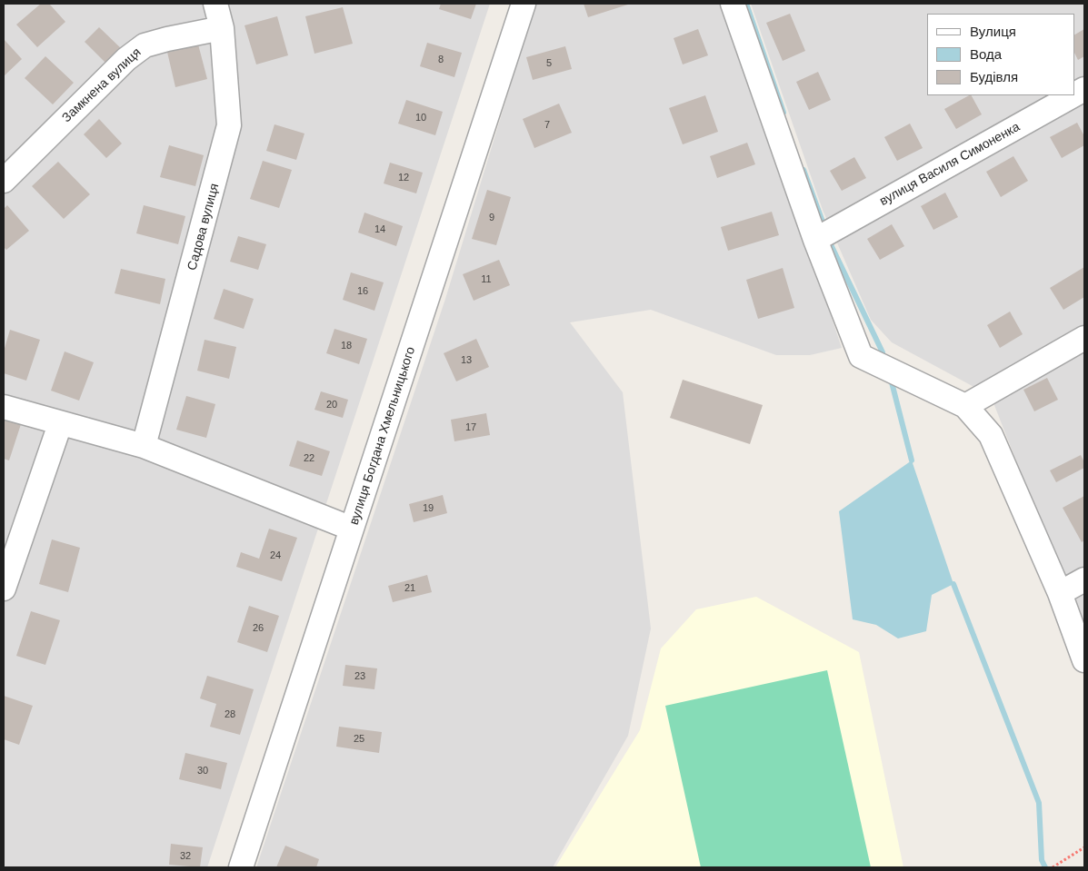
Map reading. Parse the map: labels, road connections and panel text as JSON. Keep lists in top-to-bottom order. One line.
{"streets":{"street":["Замкнена вулиця","вулиця Василя Симоненка","Садова вулиця","вулиця Богдана Хмельницького"]},"crossings":[["Замкнена вулиця","Садова вулиця"]],"house_numbers":["8","5","10","7","12","9","14","11","16","18","13","20","17","22","19","24","21","26","23","28","25","30","32"],"legend":["Вулиця","Вода","Будівля"]}
